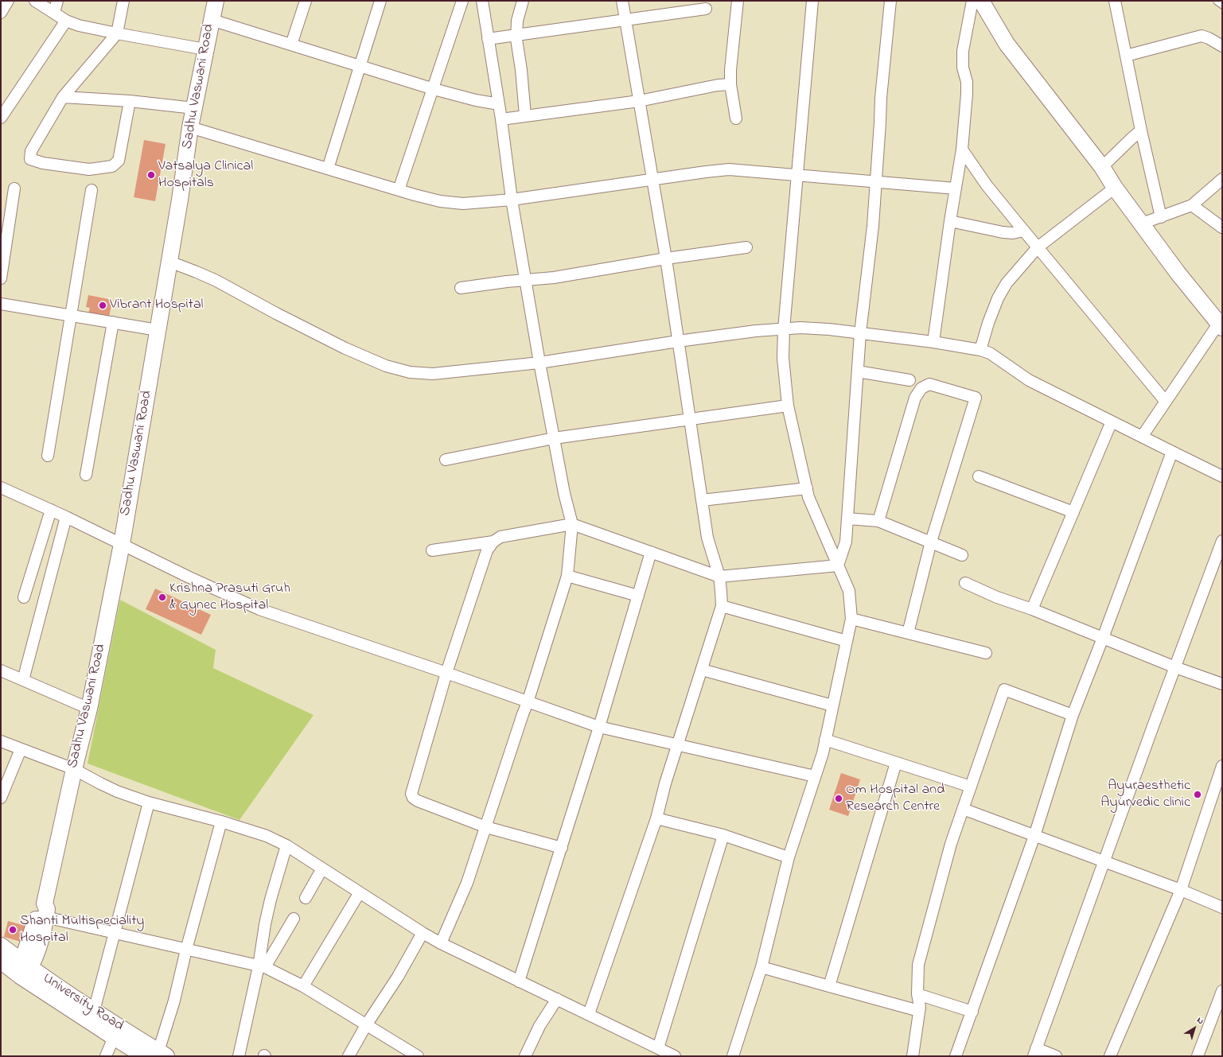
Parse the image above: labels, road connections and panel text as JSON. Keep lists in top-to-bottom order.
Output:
{
  "streets": {
    "street": ["Sadhu Vaswani Road", "University Road"]
  },
  "crossings": [
    ["Sadhu Vaswani Road", "University Road"]
  ],
  "places": [
    "Vatsalya Clinical Hospitals",
    "Vibrant Hospital",
    "Krishna Prasuti Gruh & Gynec Hospital",
    "Ayuraesthetic Ayurvedic clinic",
    "Om Hospital and Research Centre",
    "Shanti Multispeciality Hospital"
  ],
  "north": "top right"
}
